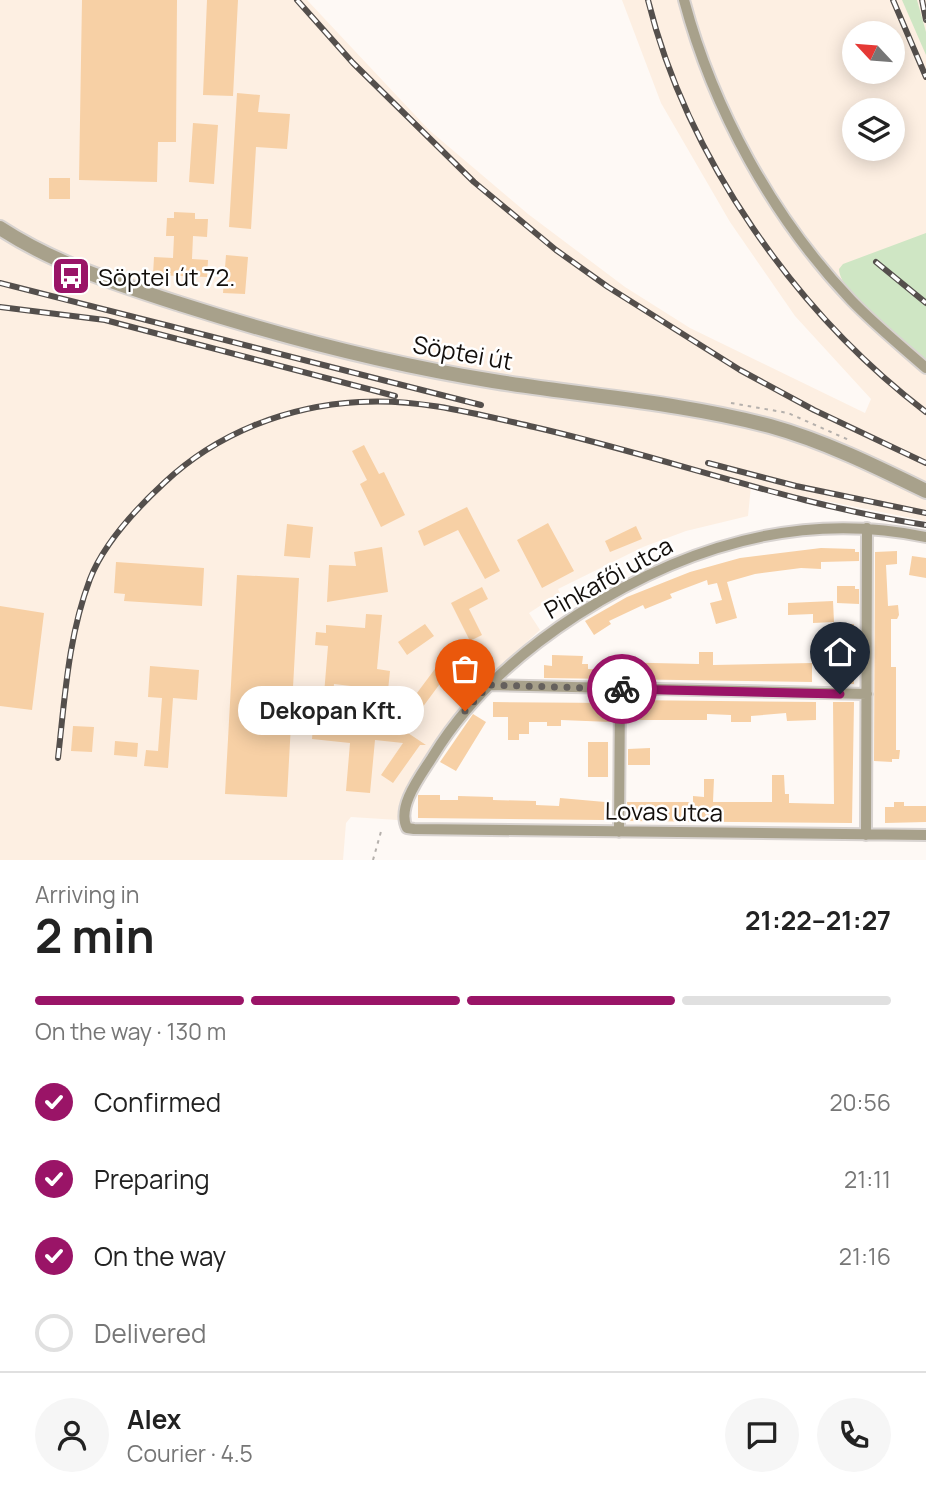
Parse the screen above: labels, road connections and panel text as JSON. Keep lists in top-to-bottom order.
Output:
{
  "streets": {
    "street": ["Söptei út", "Pinkafői utca", "Lovas utca"]
  },
  "crossings": [
    ["Pinkafői utca", "Lovas utca"]
  ],
  "places": {
    "bus stop": ["Söptei út 72."],
    "other": ["Dekopan Kft."]
  },
  "north": "top left",
  "page": {
    "bubble": "Dekopan Kft.",
    "heading": ["2 min", "Arriving in", "21:22–21:27"],
    "panel": ["Alex", "Courier · 4.5"],
    "bar": "On the way · 130 m",
    "list": [
      ["Confirmed", "20:56"],
      ["Preparing", "21:11"],
      ["On the way", "21:16"],
      "Delivered"
    ]
  }
}
